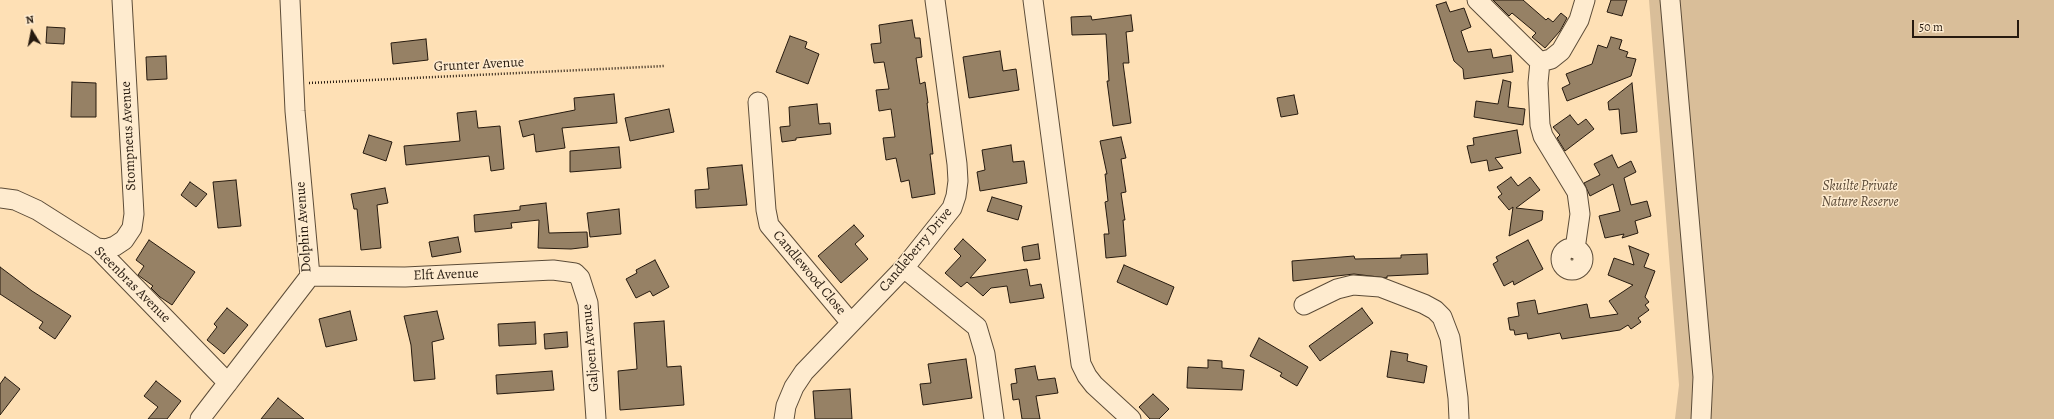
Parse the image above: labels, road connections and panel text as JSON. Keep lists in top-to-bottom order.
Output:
{
  "streets": {
    "street": [
      "Stompneus Avenue",
      "Dolphin Avenue",
      "Candleberry Drive",
      "Candlewood Close",
      "Elft Avenue",
      "Steenbras Avenue",
      "Galjoen Avenue"
    ],
    "path": ["Grunter Avenue"]
  },
  "crossings": [
    ["Grunter Avenue", "Dolphin Avenue"],
    ["Stompneus Avenue", "Steenbras Avenue"],
    ["Dolphin Avenue", "Elft Avenue"],
    ["Dolphin Avenue", "Steenbras Avenue"],
    ["Candleberry Drive", "Candlewood Close"],
    ["Elft Avenue", "Galjoen Avenue"]
  ],
  "parks": ["Skuilte Private Nature Reserve"],
  "scale_bar": "50 m",
  "north": "top"
}
